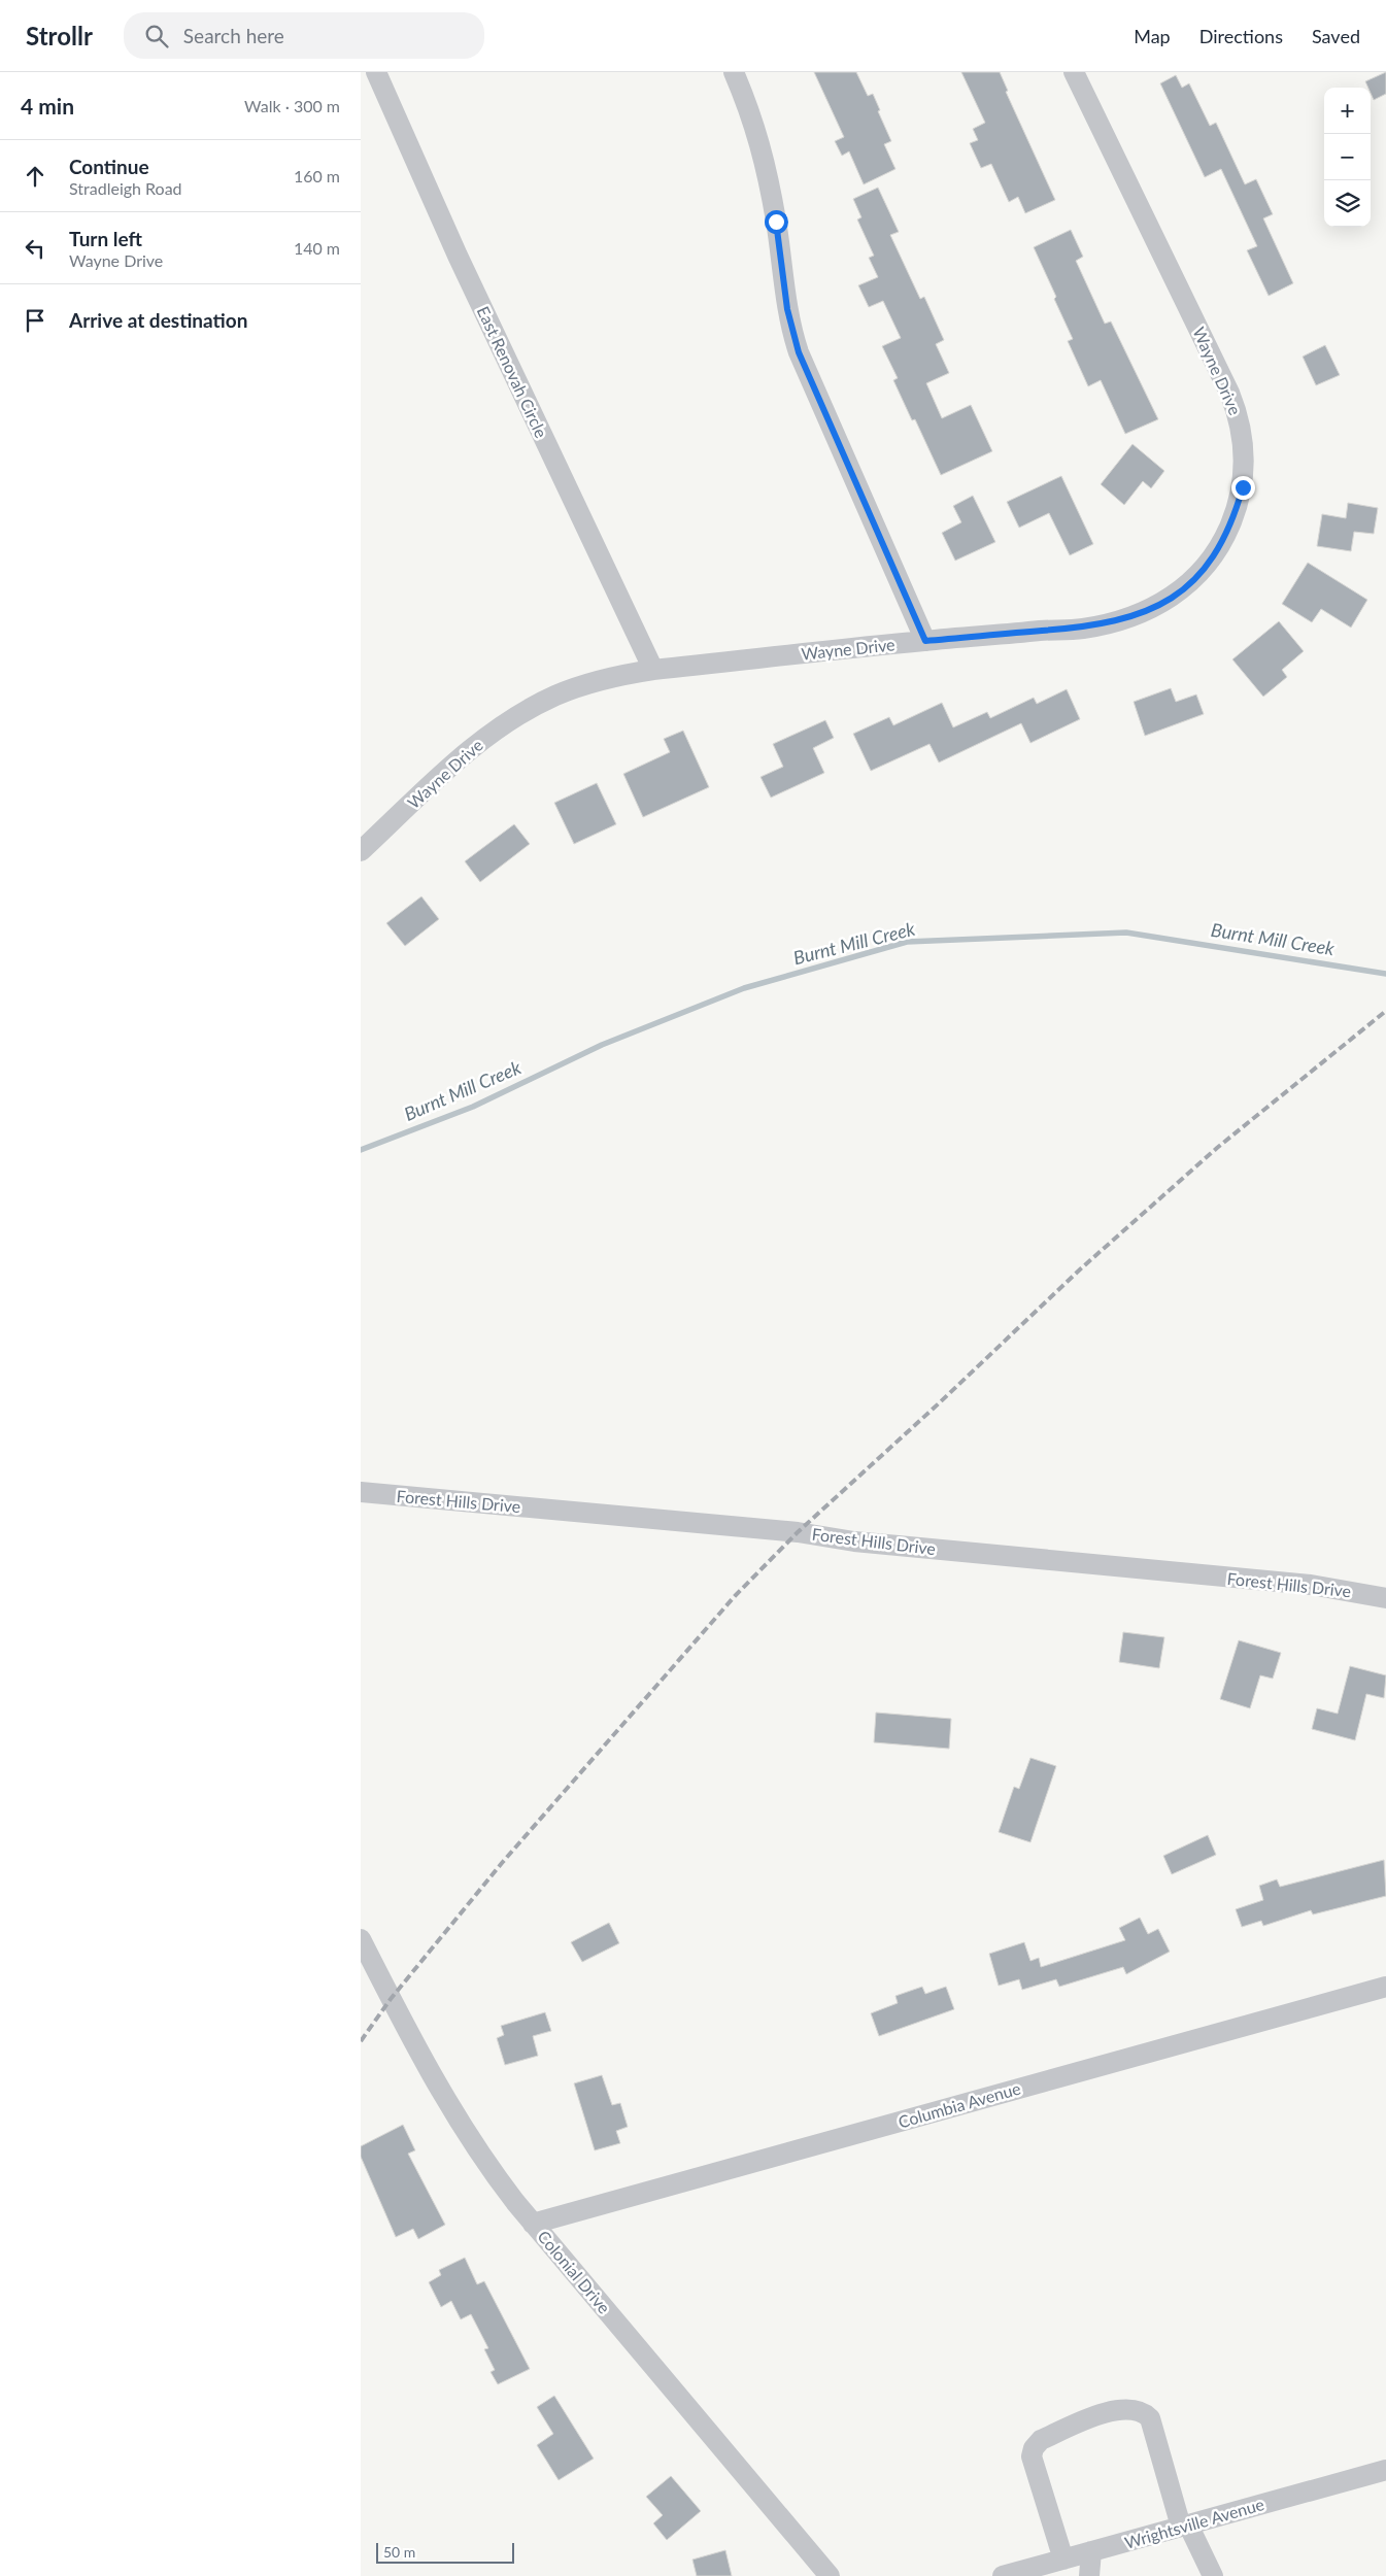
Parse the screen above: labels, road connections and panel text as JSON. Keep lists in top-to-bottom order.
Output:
{
  "streets": {
    "street": [
      "Wayne Drive",
      "East Renovah Circle",
      "Forest Hills Drive",
      "Columbia Avenue",
      "Colonial Drive",
      "Wrightsville Avenue"
    ]
  },
  "crossings": [
    ["Wayne Drive", "East Renovah Circle"],
    ["Columbia Avenue", "Colonial Drive"]
  ],
  "water": ["Burnt Mill Creek"],
  "scale_bar": "50 m",
  "page": {
    "header": "Strollr",
    "search": "Search here",
    "nav": ["Map", "Directions", "Saved"],
    "heading": ["4 min", "Walk · 300 m"],
    "map_buttons": ["+", "−"],
    "list": [
      ["Continue", "Stradleigh Road", "160 m"],
      ["Turn left", "Wayne Drive", "140 m"],
      "Arrive at destination"
    ],
    "scale": "50 m"
  }
}
